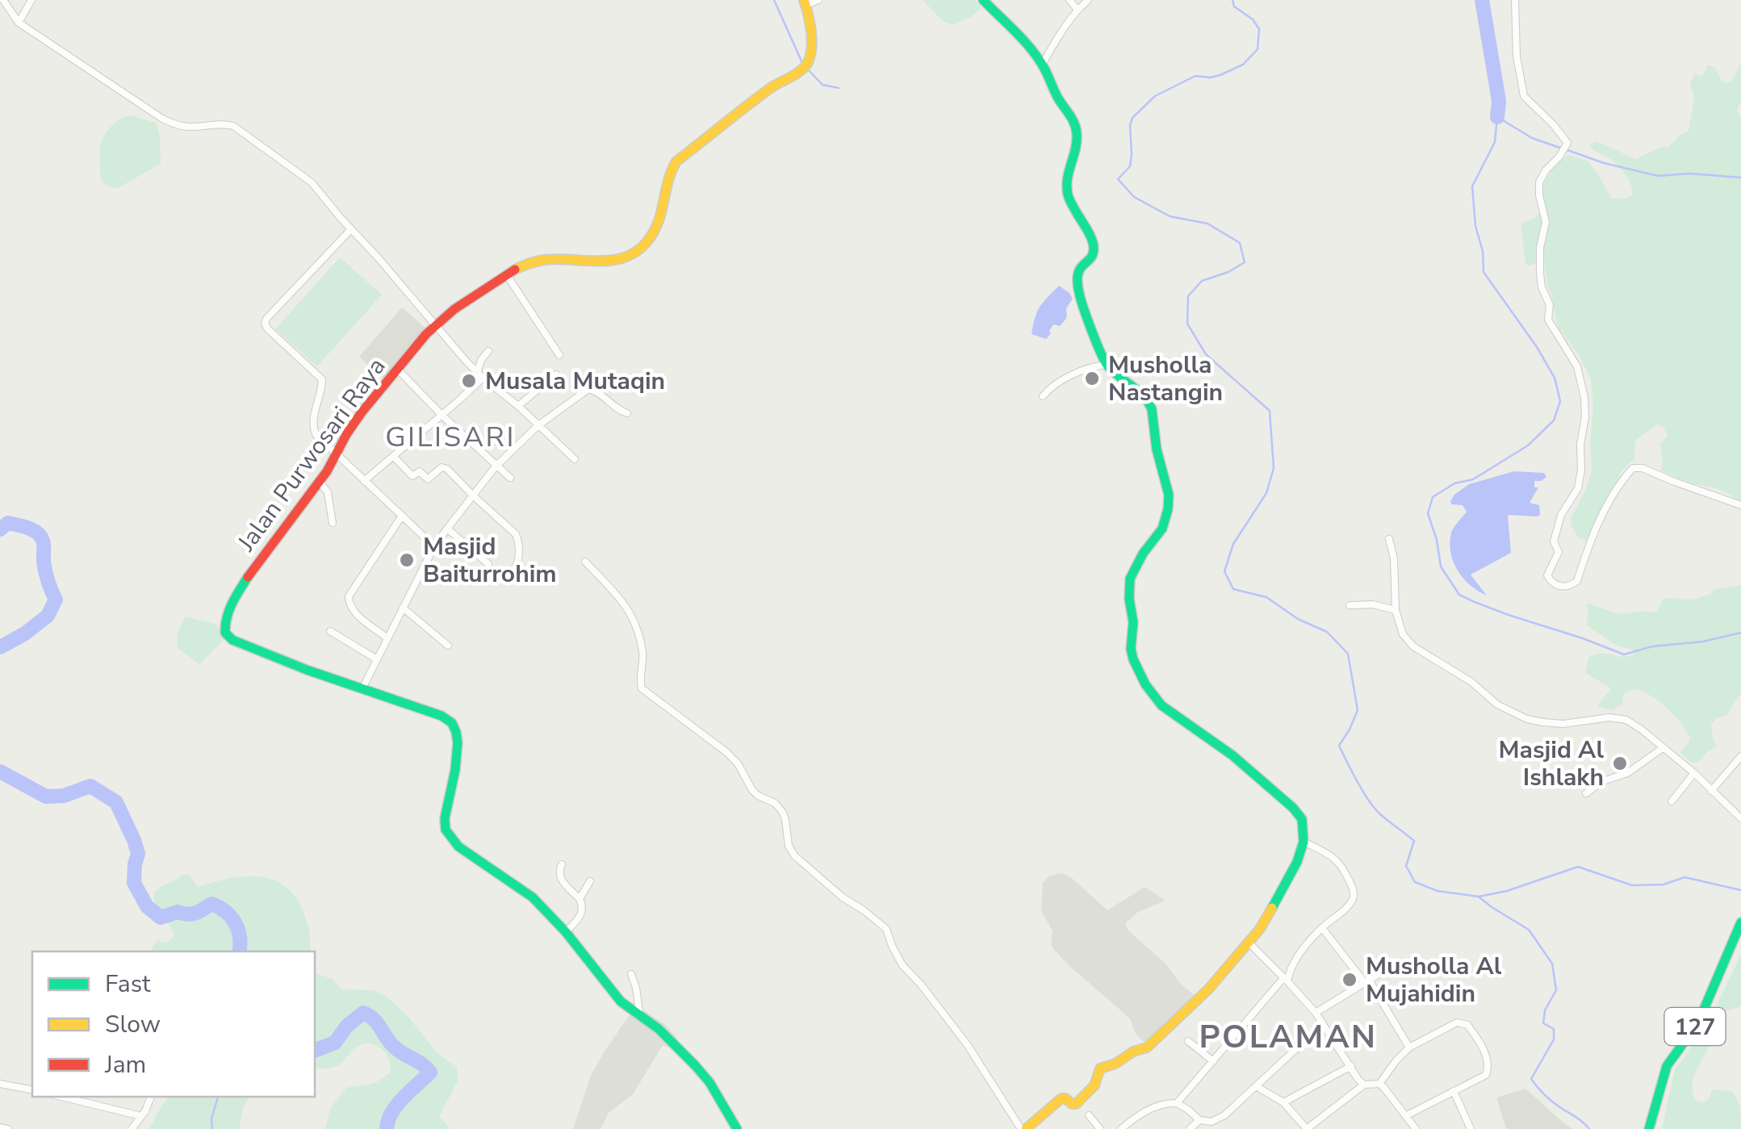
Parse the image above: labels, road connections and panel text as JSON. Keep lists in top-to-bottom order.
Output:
{
  "streets": {
    "street": ["Jalan Purwosari Raya", "127"]
  },
  "districts": ["GILISARI", "POLAMAN"],
  "places": [
    "Musholla Nastangin",
    "Musala Mutaqin",
    "Masjid Baiturrohim",
    "Masjid Al Ishlakh",
    "Musholla Al Mujahidin"
  ],
  "legend": ["Fast", "Slow", "Jam"]
}
